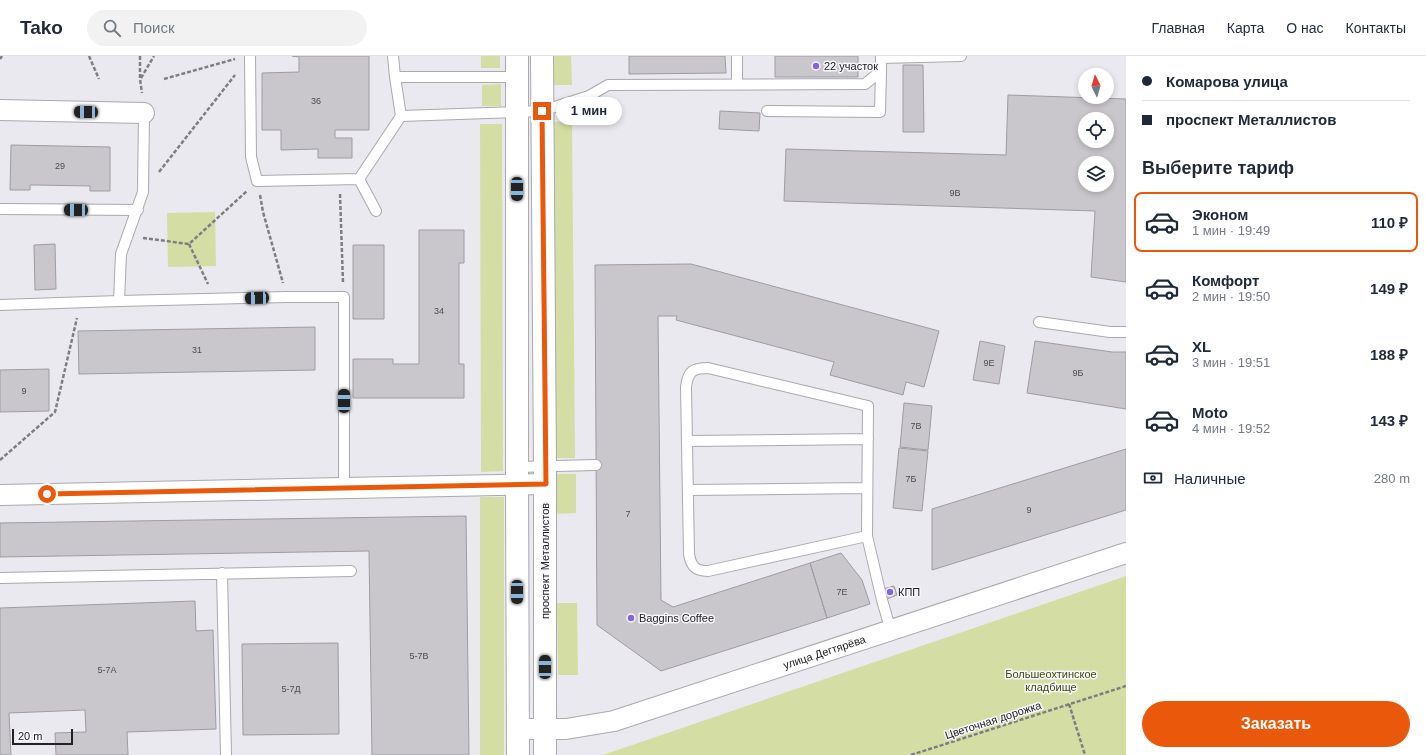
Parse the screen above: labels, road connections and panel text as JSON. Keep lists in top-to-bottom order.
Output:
{
  "streets": {
    "street": ["проспект Металлистов", "улица Дегтярёва"],
    "path": ["Цветочная дорожка"]
  },
  "crossings": [
    ["проспект Металлистов", "улица Дегтярёва"]
  ],
  "parks": ["Большеохтинское кладбище"],
  "places": ["22 участок", "КПП", "Baggins Coffee"],
  "house_numbers": [
    "36",
    "29",
    "9В",
    "34",
    "31",
    "9Е",
    "9Б",
    "9",
    "7В",
    "7Б",
    "9",
    "7",
    "7Е",
    "5-7В",
    "5-7А",
    "5-7Д"
  ],
  "scale_bar": "20 m",
  "north": "top",
  "page": {
    "header": "Tako",
    "search": "Поиск",
    "nav": [
      "Главная",
      "Карта",
      "О нас",
      "Контакты"
    ],
    "banner": ["Комарова улица", "проспект Металлистов"],
    "bubble": "1 мин",
    "heading": "Выберите тариф",
    "list": [
      {
        "name": "Эконом",
        "note": "1 мин · 19:49",
        "value": "110 ₽"
      },
      {
        "name": "Комфорт",
        "note": "2 мин · 19:50",
        "value": "149 ₽"
      },
      {
        "name": "XL",
        "note": "3 мин · 19:51",
        "value": "188 ₽"
      },
      {
        "name": "Moto",
        "note": "4 мин · 19:52",
        "value": "143 ₽"
      }
    ],
    "pay": ["Наличные", "280 m"],
    "buttons": "Заказать",
    "scale": "20 m"
  }
}
